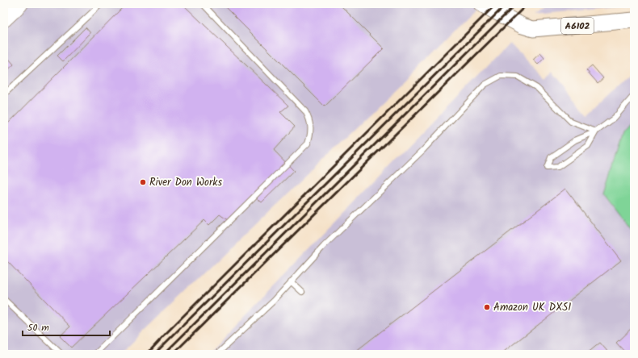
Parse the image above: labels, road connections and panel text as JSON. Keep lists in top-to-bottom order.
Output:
{
  "streets": {
    "main road": ["A6102"]
  },
  "places": ["River Don Works", "Amazon UK DXS1"],
  "scale_bar": "50 m"
}
